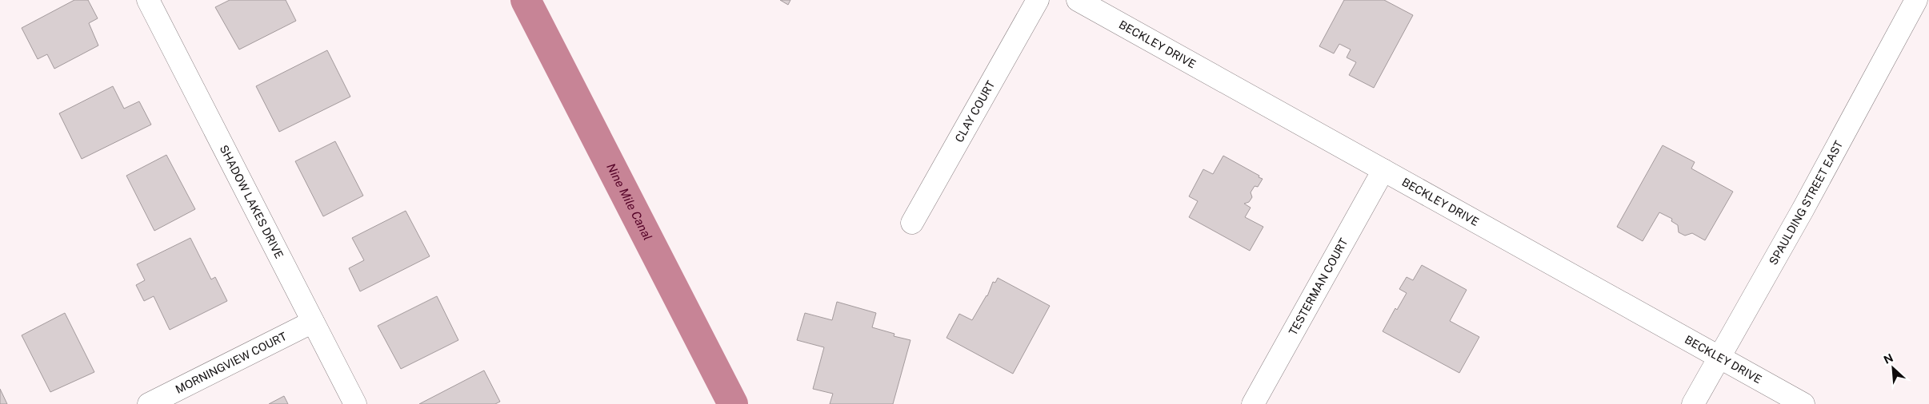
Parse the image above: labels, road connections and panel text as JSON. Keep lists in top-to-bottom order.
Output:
{
  "streets": {
    "street": [
      "BECKLEY DRIVE",
      "CLAY COURT",
      "SHADOW LAKES DRIVE",
      "SPAULDING STREET EAST",
      "TESTERMAN COURT",
      "MORNINGVIEW COURT"
    ]
  },
  "crossings": [
    ["BECKLEY DRIVE", "SPAULDING STREET EAST"],
    ["BECKLEY DRIVE", "TESTERMAN COURT"],
    ["SHADOW LAKES DRIVE", "MORNINGVIEW COURT"]
  ],
  "water": ["Nine Mile Canal"],
  "north": "top left"
}
